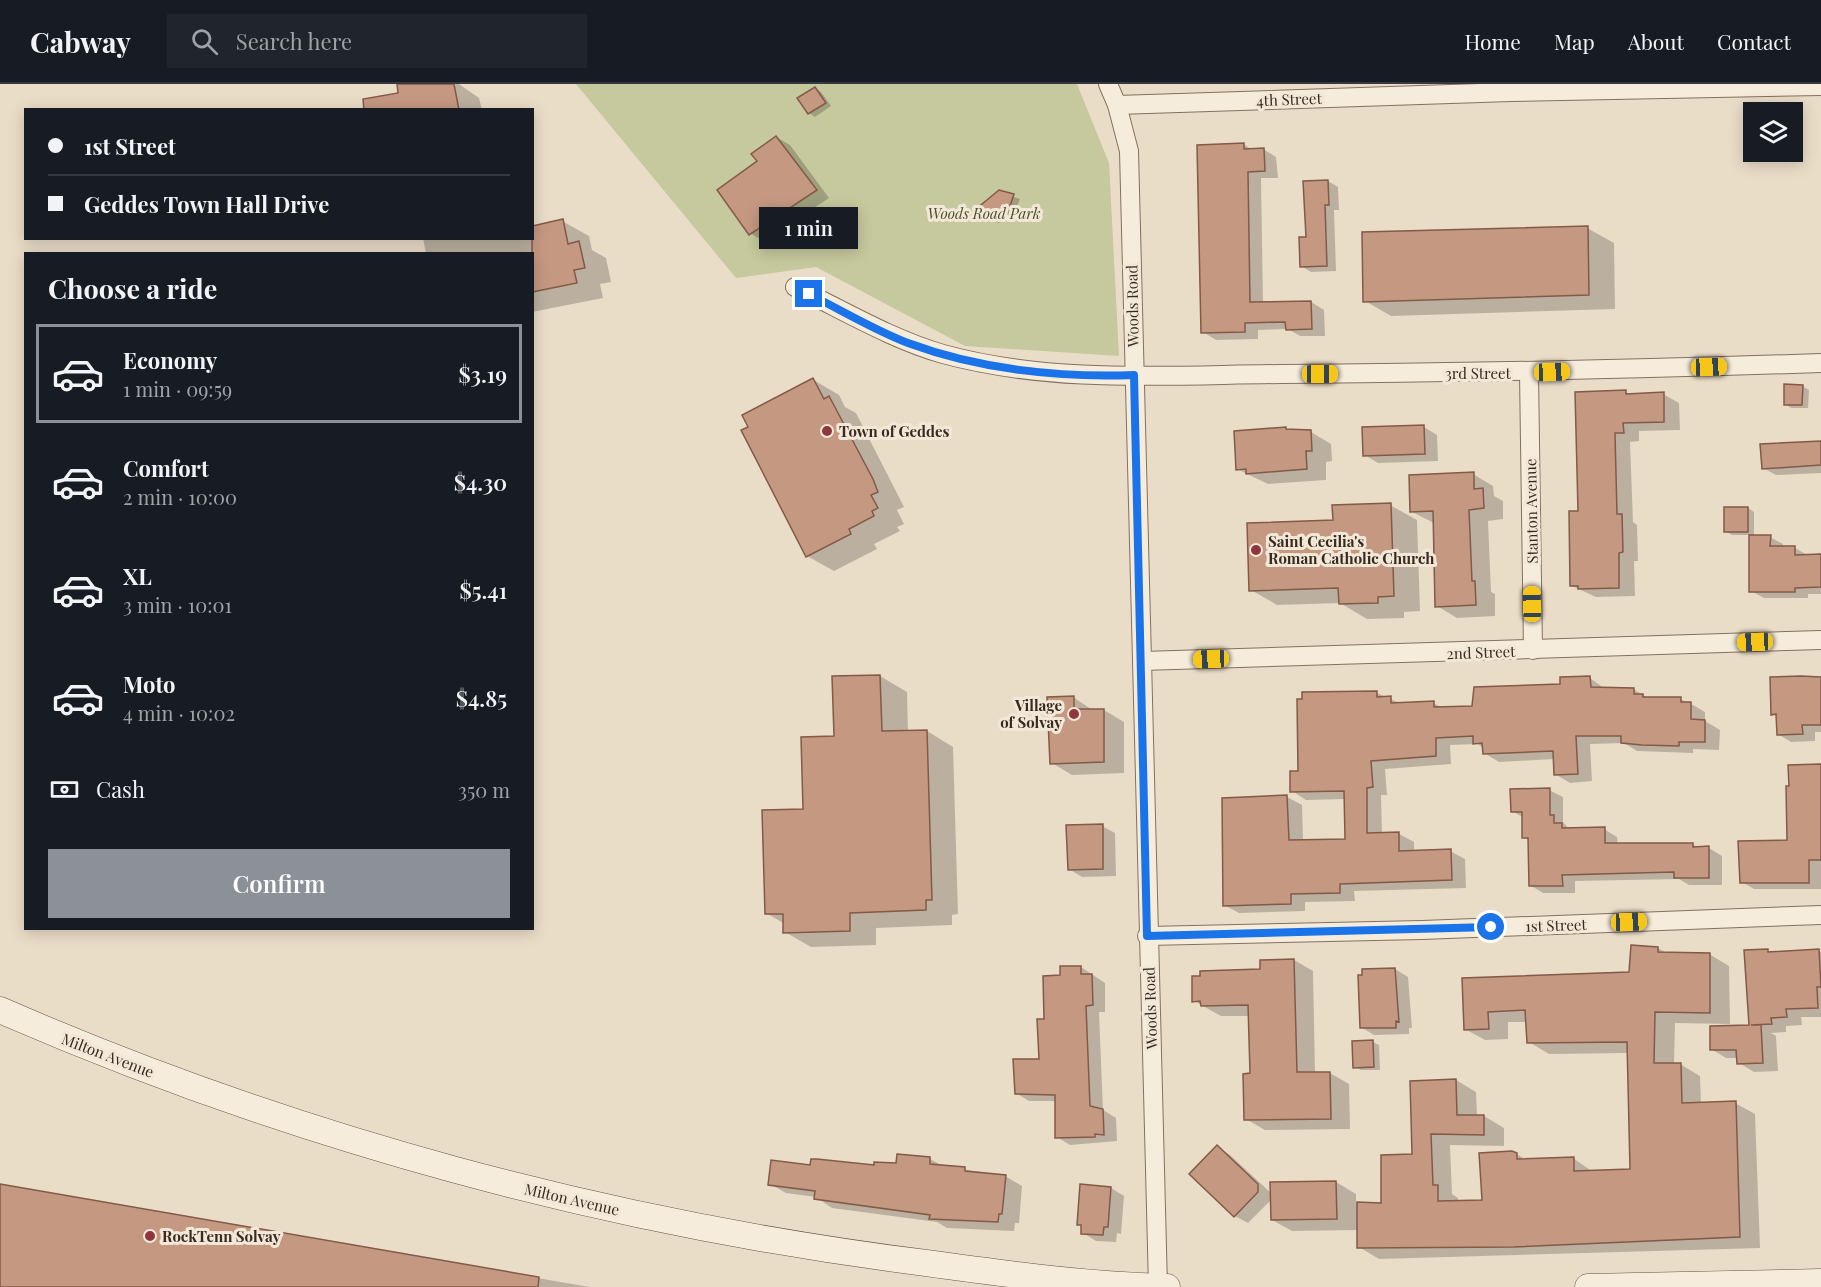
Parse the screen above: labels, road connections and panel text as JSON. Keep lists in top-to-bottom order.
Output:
{
  "streets": {
    "main road": ["Milton Avenue"],
    "street": [
      "4th Street",
      "Woods Road",
      "3rd Street",
      "Stanton Avenue",
      "2nd Street",
      "1st Street"
    ]
  },
  "crossings": [
    ["4th Street", "Woods Road"],
    ["Woods Road", "3rd Street"],
    ["Woods Road", "2nd Street"],
    ["Woods Road", "1st Street"],
    ["Woods Road", "Milton Avenue"],
    ["3rd Street", "Stanton Avenue"],
    ["Stanton Avenue", "2nd Street"]
  ],
  "parks": ["Woods Road Park"],
  "places": [
    "Town of Geddes",
    "Saint Cecilia's Roman Catholic Church",
    "Village of Solvay",
    "RockTenn Solvay"
  ],
  "page": {
    "header": "Cabway",
    "search": "Search here",
    "nav": [
      "Home",
      "Map",
      "About",
      "Contact"
    ],
    "banner": ["1st Street", "Geddes Town Hall Drive"],
    "bubble": "1 min",
    "heading": "Choose a ride",
    "list": [
      {
        "name": "Economy",
        "note": "1 min · 09:59",
        "value": "$3.19"
      },
      {
        "name": "Comfort",
        "note": "2 min · 10:00",
        "value": "$4.30"
      },
      {
        "name": "XL",
        "note": "3 min · 10:01",
        "value": "$5.41"
      },
      {
        "name": "Moto",
        "note": "4 min · 10:02",
        "value": "$4.85"
      }
    ],
    "pay": ["Cash", "350 m"],
    "buttons": "Confirm"
  }
}
